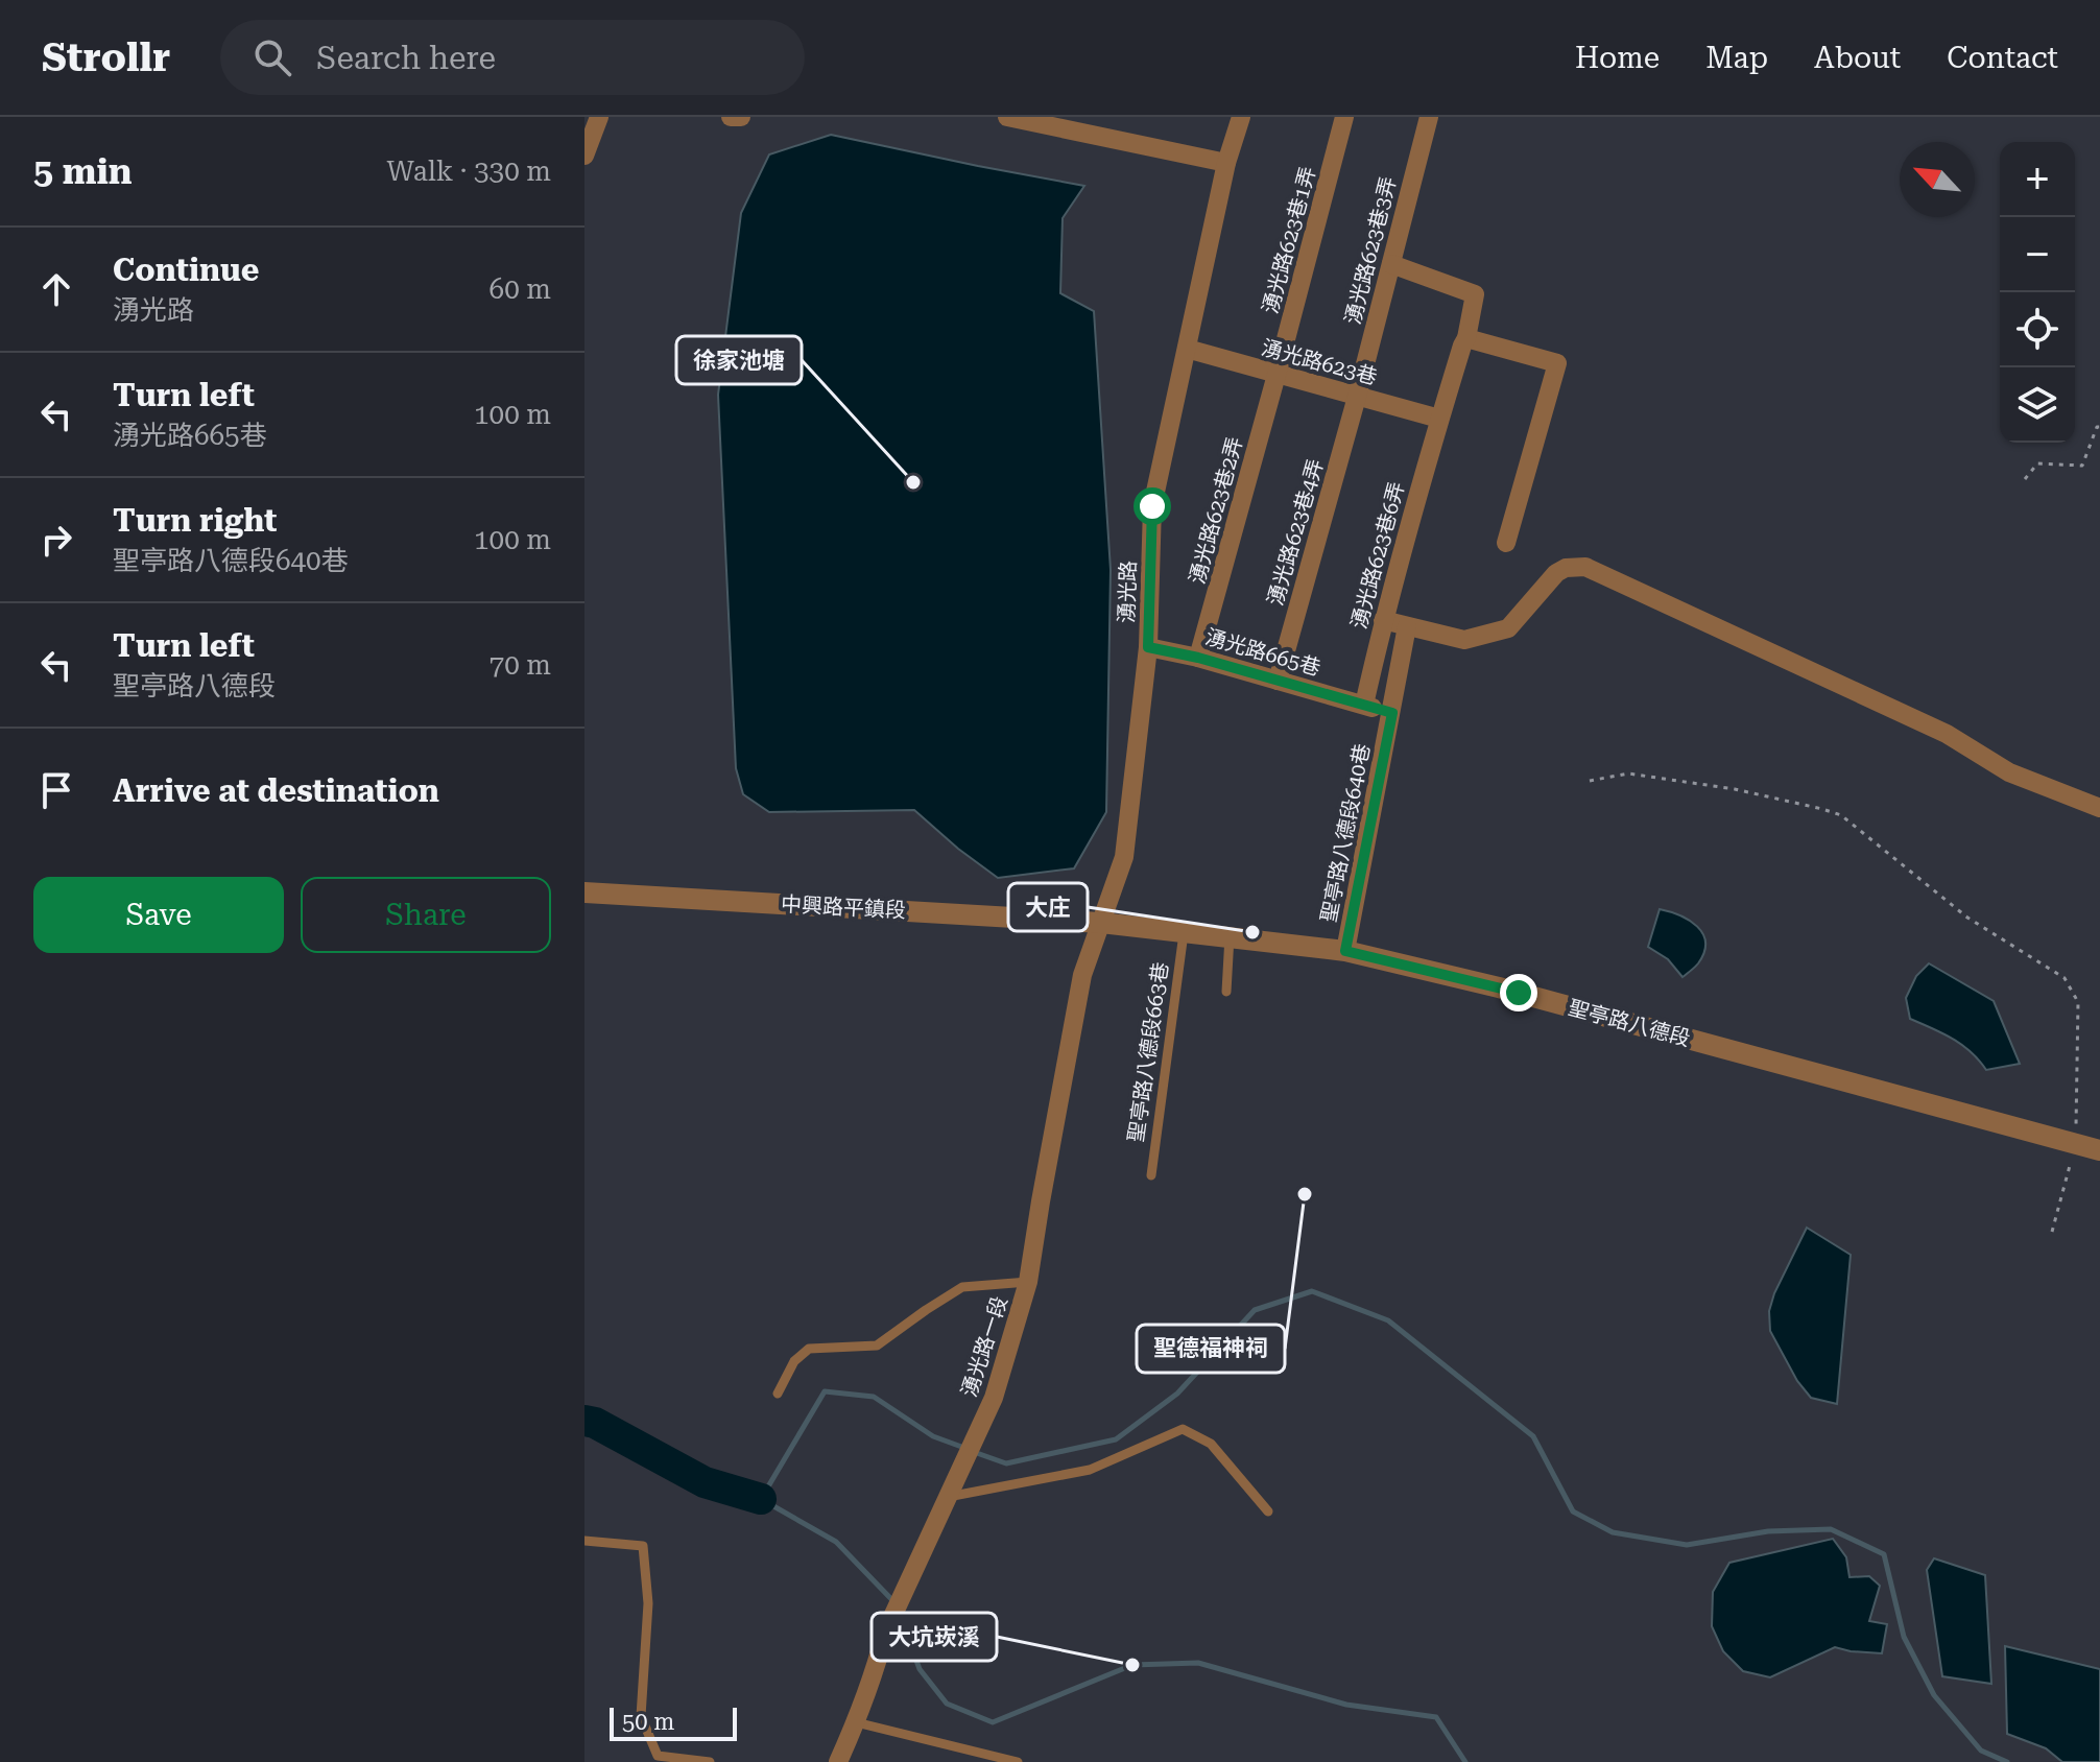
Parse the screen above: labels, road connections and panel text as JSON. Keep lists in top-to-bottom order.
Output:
{
  "streets": {
    "street": [
      "湧光路623巷1弄",
      "湧光路623巷3弄",
      "湧光路623巷",
      "湧光路623巷2弄",
      "湧光路623巷4弄",
      "湧光路623巷6弄",
      "湧光路",
      "湧光路665巷",
      "聖亭路八德段640巷",
      "中興路平鎮段",
      "聖亭路八德段",
      "湧光路一段"
    ],
    "lane": ["聖亭路八德段663巷"]
  },
  "crossings": [
    ["湧光路623巷1弄", "湧光路623巷"],
    ["湧光路623巷1弄", "湧光路623巷2弄"],
    ["湧光路623巷3弄", "湧光路623巷"],
    ["湧光路623巷3弄", "湧光路623巷4弄"],
    ["湧光路623巷3弄", "湧光路623巷6弄"],
    ["湧光路623巷", "湧光路623巷2弄"],
    ["湧光路623巷", "湧光路623巷4弄"],
    ["湧光路623巷", "湧光路623巷6弄"],
    ["湧光路623巷", "湧光路"],
    ["湧光路623巷2弄", "湧光路665巷"],
    ["湧光路623巷4弄", "湧光路665巷"],
    ["湧光路623巷6弄", "湧光路665巷"],
    ["湧光路", "湧光路665巷"],
    ["湧光路", "中興路平鎮段"],
    ["湧光路", "聖亭路八德段"],
    ["湧光路", "湧光路一段"],
    ["湧光路665巷", "聖亭路八德段640巷"],
    ["聖亭路八德段640巷", "聖亭路八德段"],
    ["中興路平鎮段", "聖亭路八德段"],
    ["中興路平鎮段", "湧光路一段"],
    ["聖亭路八德段", "聖亭路八德段663巷"],
    ["聖亭路八德段", "湧光路一段"]
  ],
  "places": [
    "徐家池塘",
    "大庄",
    "聖德福神祠",
    "大坑崁溪"
  ],
  "scale_bar": "50 m",
  "north": "top left",
  "page": {
    "header": "Strollr",
    "search": "Search here",
    "nav": [
      "Home",
      "Map",
      "About",
      "Contact"
    ],
    "heading": ["5 min", "Walk · 330 m"],
    "map_buttons": ["+", "−"],
    "list": [
      ["Continue", "湧光路", "60 m"],
      ["Turn left", "湧光路665巷", "100 m"],
      ["Turn right", "聖亭路八德段640巷", "100 m"],
      ["Turn left", "聖亭路八德段", "70 m"],
      "Arrive at destination"
    ],
    "buttons": ["Save", "Share"],
    "scale": "50 m"
  }
}
